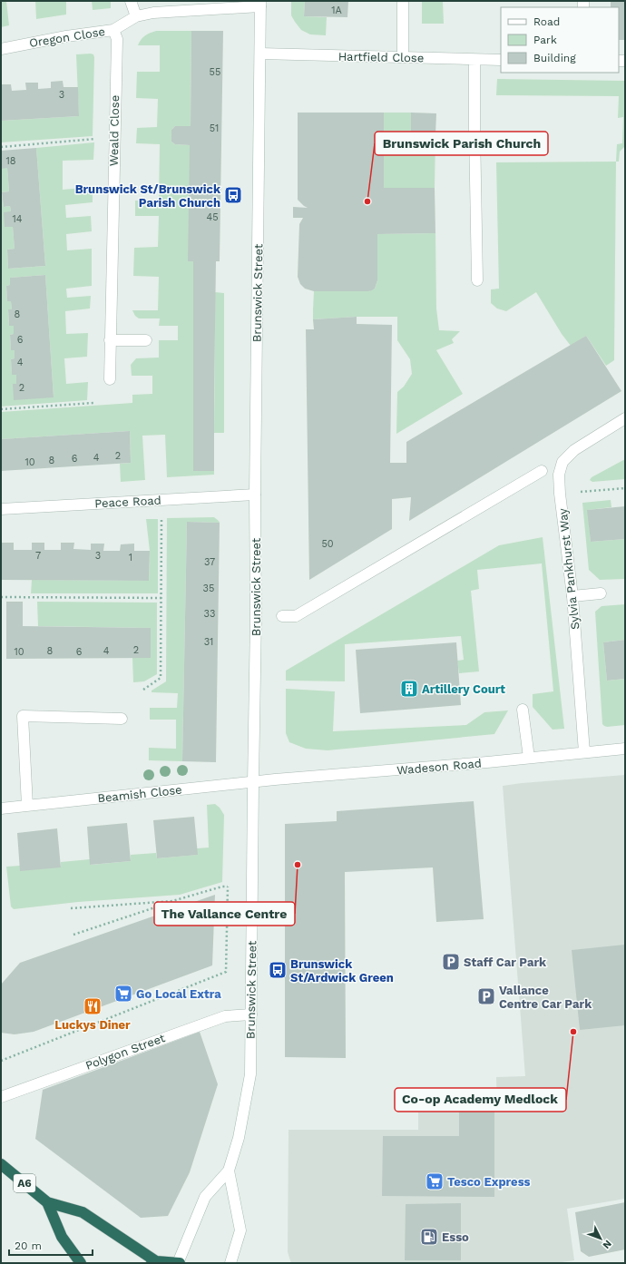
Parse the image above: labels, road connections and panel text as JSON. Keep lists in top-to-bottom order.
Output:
{
  "streets": {
    "highway": ["A6"],
    "street": [
      "Oregon Close",
      "Hartfield Close",
      "Weald Close",
      "Brunswick Street",
      "Peace Road",
      "Sylvia Pankhurst Way",
      "Wadeson Road",
      "Beamish Close",
      "Polygon Street"
    ]
  },
  "crossings": [
    ["Oregon Close", "Weald Close"],
    ["Oregon Close", "Brunswick Street"],
    ["Hartfield Close", "Brunswick Street"],
    ["Brunswick Street", "Peace Road"],
    ["Brunswick Street", "Wadeson Road"],
    ["Brunswick Street", "Beamish Close"],
    ["Brunswick Street", "Polygon Street"],
    ["Brunswick Street", "A6"],
    ["Sylvia Pankhurst Way", "Wadeson Road"],
    ["Wadeson Road", "Beamish Close"]
  ],
  "places": {
    "bus stop": ["Brunswick St/Brunswick Parish Church", "Brunswick St/Ardwick Green"],
    "other": ["Brunswick Parish Church", "The Vallance Centre", "Co-op Academy Medlock"],
    "building": ["Artillery Court"],
    "parking": ["Staff Car Park", "Vallance Centre Car Park"],
    "supermarket": ["Go Local Extra", "Tesco Express"],
    "restaurant": ["Luckys Diner"],
    "fuel station": ["Esso"]
  },
  "house_numbers": [
    "1A",
    "55",
    "3",
    "51",
    "18",
    "45",
    "14",
    "8",
    "6",
    "4",
    "2",
    "2",
    "4",
    "6",
    "8",
    "10",
    "50",
    "7",
    "3",
    "1",
    "37",
    "35",
    "33",
    "31",
    "2",
    "8",
    "4",
    "10",
    "6"
  ],
  "legend": ["Road", "Park", "Building"],
  "scale_bar": "20 m",
  "north": "bottom right"
}
